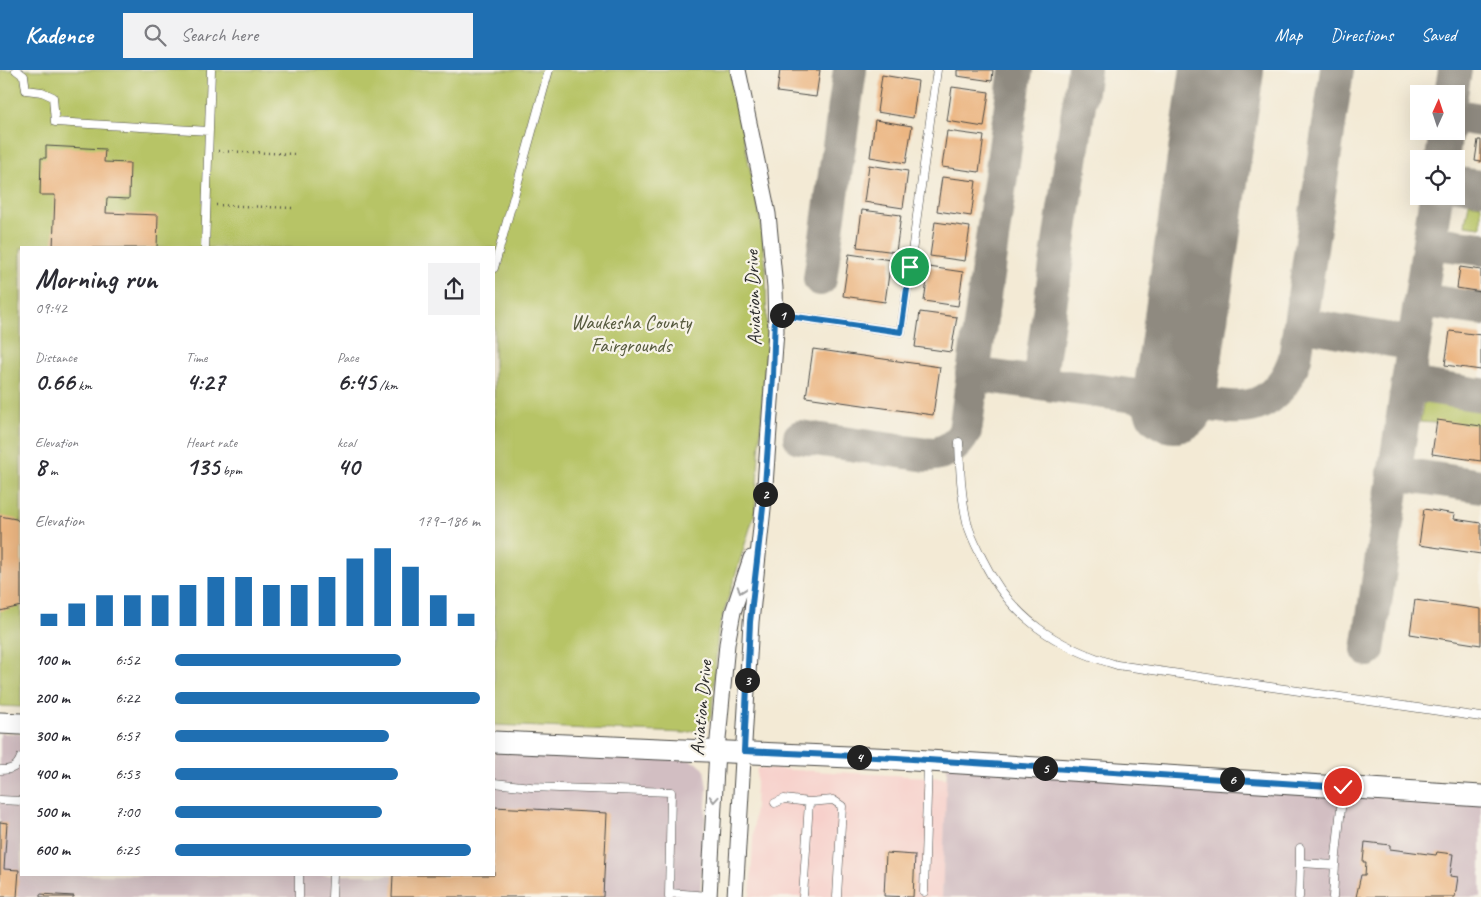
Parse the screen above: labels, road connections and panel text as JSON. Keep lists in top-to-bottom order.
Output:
{
  "streets": {
    "street": ["Aviation Drive"]
  },
  "parks": ["Waukesha County Fairgrounds"],
  "north": "top",
  "page": {
    "header": "Kadence",
    "search": "Search here",
    "nav": ["Map", "Directions", "Saved"],
    "heading": ["Morning run", "09:42"],
    "pins": [
      "1",
      "2",
      "3",
      "4",
      "5",
      "6"
    ],
    "stats": [
      ["Distance", "0.66 km"],
      ["Time", "4:27"],
      ["Pace", "6:45 /km"],
      ["Elevation", "8 m"],
      ["Heart rate", "135 bpm"],
      ["kcal", "40"]
    ],
    "chart": ["Elevation", "179–186 m"],
    "list": [
      {
        "name": "100 m",
        "note": "6:52"
      },
      {
        "name": "200 m",
        "note": "6:22"
      },
      {
        "name": "300 m",
        "note": "6:57"
      },
      {
        "name": "400 m",
        "note": "6:53"
      },
      {
        "name": "500 m",
        "note": "7:00"
      },
      {
        "name": "600 m",
        "note": "6:25"
      }
    ]
  }
}
